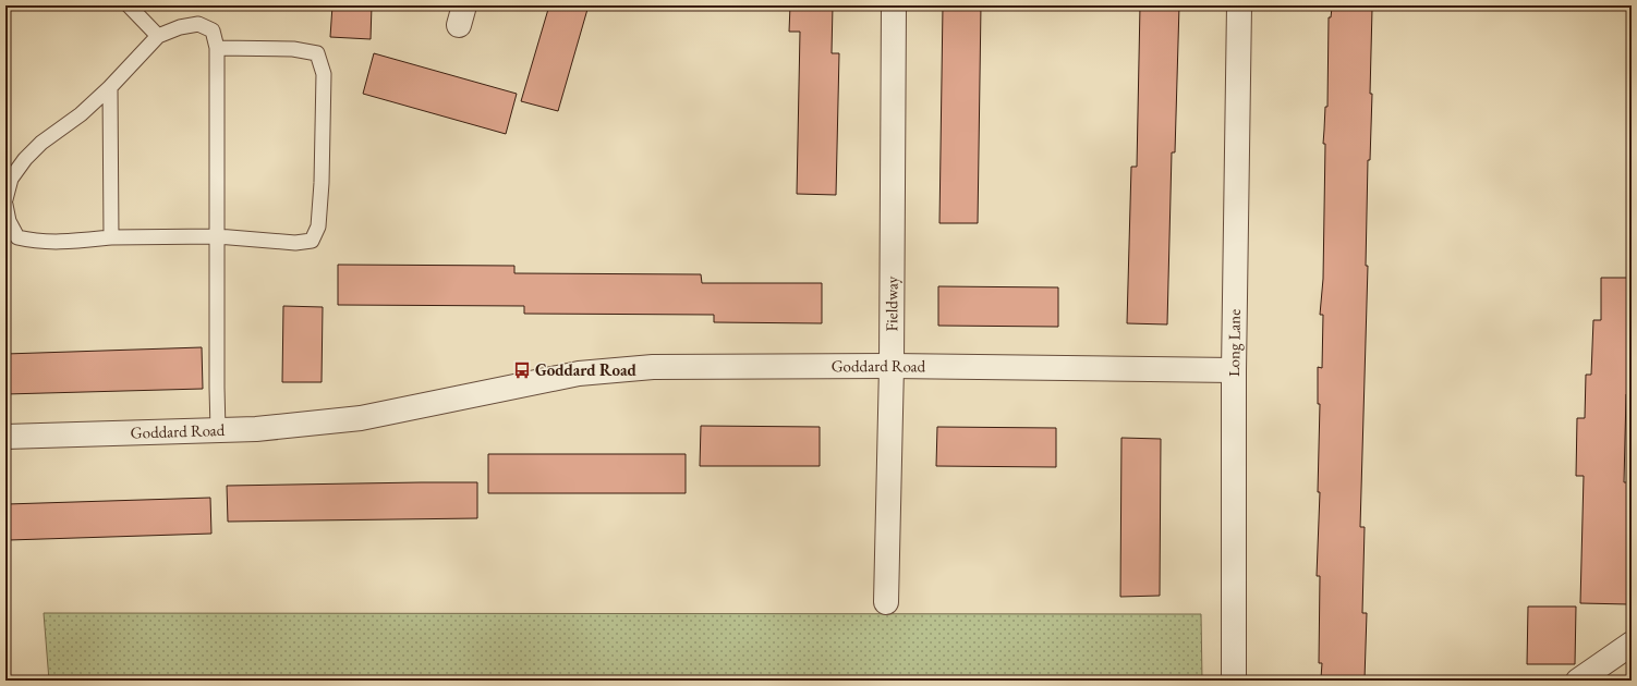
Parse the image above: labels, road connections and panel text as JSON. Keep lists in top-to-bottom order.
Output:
{
  "streets": {
    "street": ["Fieldway", "Long Lane", "Goddard Road"]
  },
  "crossings": [
    ["Fieldway", "Goddard Road"],
    ["Long Lane", "Goddard Road"]
  ],
  "places": {
    "bus stop": ["Goddard Road"]
  }
}
